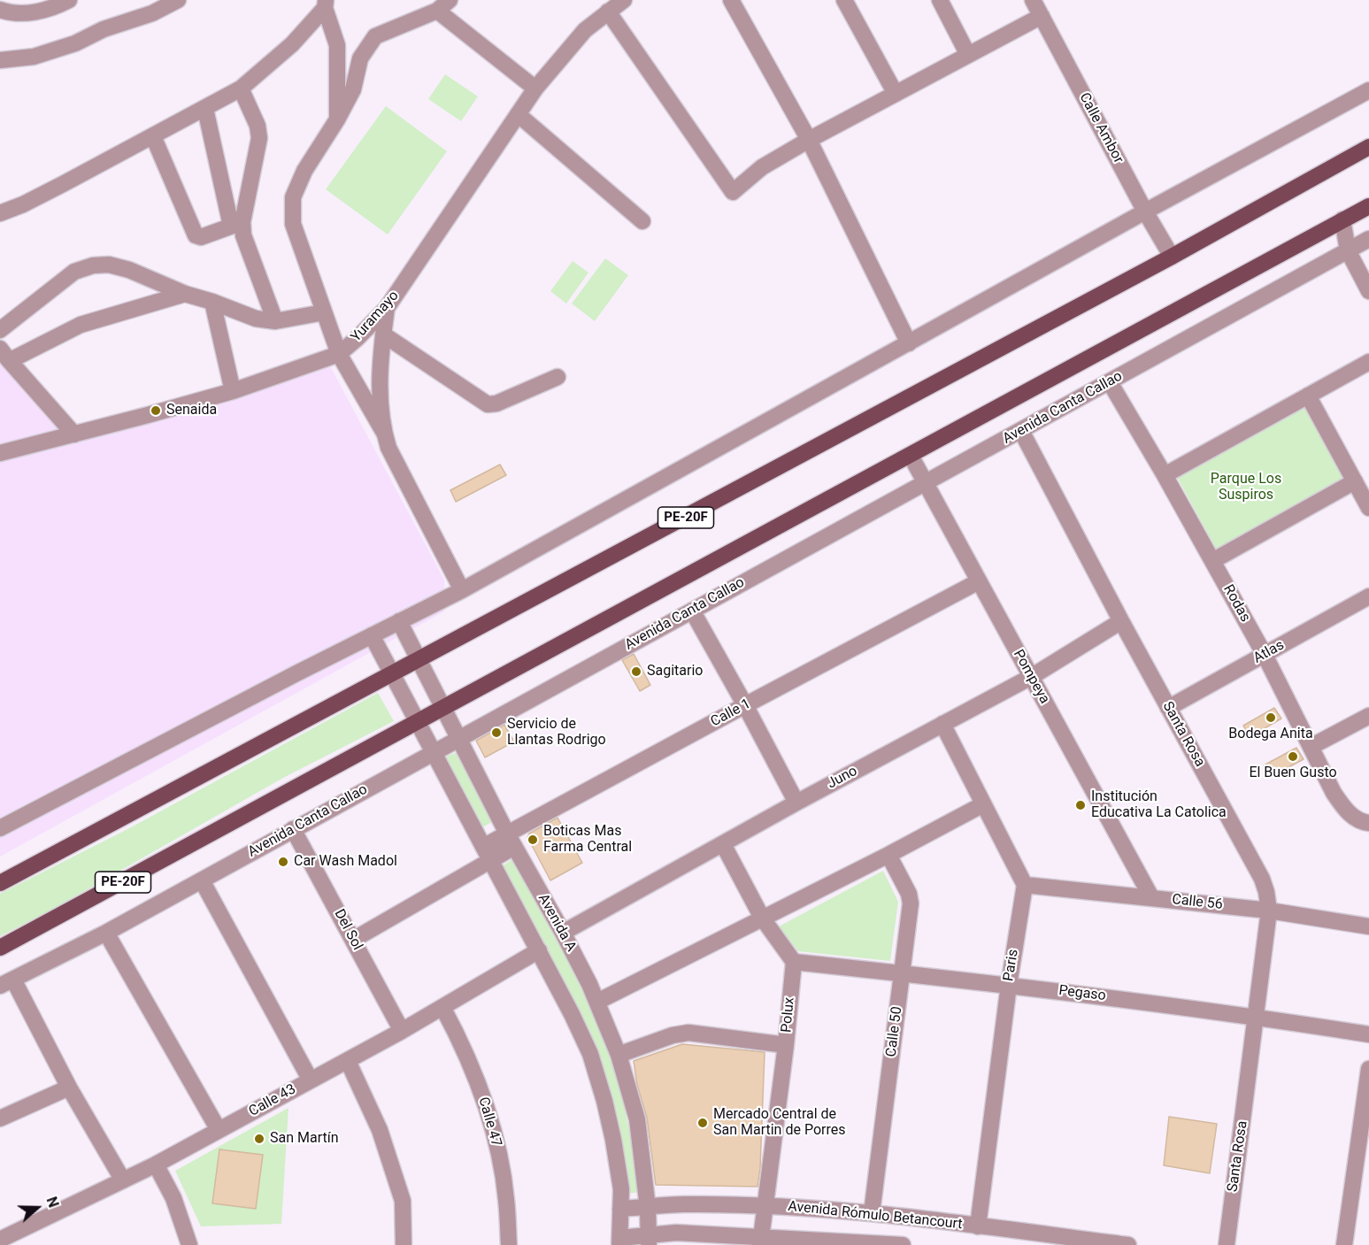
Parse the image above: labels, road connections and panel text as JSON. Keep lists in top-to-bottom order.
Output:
{
  "streets": {
    "main road": ["PE-20F"],
    "street": [
      "Calle Ambor",
      "Yuramayo",
      "Avenida Canta Callao",
      "Rodas",
      "Atlas",
      "Pompeya",
      "Calle 1",
      "Santa Rosa",
      "Juno",
      "Calle 56",
      "Avenida A",
      "Del Sol",
      "Paris",
      "Pegaso",
      "Polux",
      "Calle 50",
      "Calle 43",
      "Calle 47",
      "Avenida Rómulo Betancourt"
    ]
  },
  "crossings": [
    ["Calle Ambor", "PE-20F"],
    ["Avenida Canta Callao", "Rodas"],
    ["Avenida Canta Callao", "Pompeya"],
    ["Avenida Canta Callao", "Santa Rosa"],
    ["Avenida Canta Callao", "Avenida A"],
    ["Avenida Canta Callao", "Del Sol"],
    ["PE-20F", "Pompeya"],
    ["PE-20F", "Avenida A"],
    ["Rodas", "Atlas"],
    ["Atlas", "Santa Rosa"],
    ["Pompeya", "Calle 1"],
    ["Pompeya", "Juno"],
    ["Pompeya", "Calle 56"],
    ["Calle 1", "Avenida A"],
    ["Calle 1", "Del Sol"],
    ["Santa Rosa", "Juno"],
    ["Santa Rosa", "Calle 56"],
    ["Santa Rosa", "Pegaso"],
    ["Juno", "Avenida A"],
    ["Calle 56", "Paris"],
    ["Avenida A", "Calle 43"],
    ["Avenida A", "Avenida Rómulo Betancourt"],
    ["Del Sol", "Calle 43"],
    ["Paris", "Pegaso"],
    ["Paris", "Avenida Rómulo Betancourt"],
    ["Pegaso", "Polux"],
    ["Pegaso", "Calle 50"],
    ["Polux", "Avenida Rómulo Betancourt"],
    ["Calle 50", "Avenida Rómulo Betancourt"],
    ["Calle 43", "Calle 47"]
  ],
  "parks": ["Parque Los Suspiros"],
  "places": [
    "Senaida",
    "Sagitario",
    "Bodega Anita",
    "Servicio de Llantas Rodrigo",
    "El Buen Gusto",
    "Institución Educativa La Catolica",
    "Boticas Mas Farma Central",
    "Car Wash Madol",
    "Mercado Central de San Martin de Porres",
    "San Martín"
  ],
  "north": "right"
}
